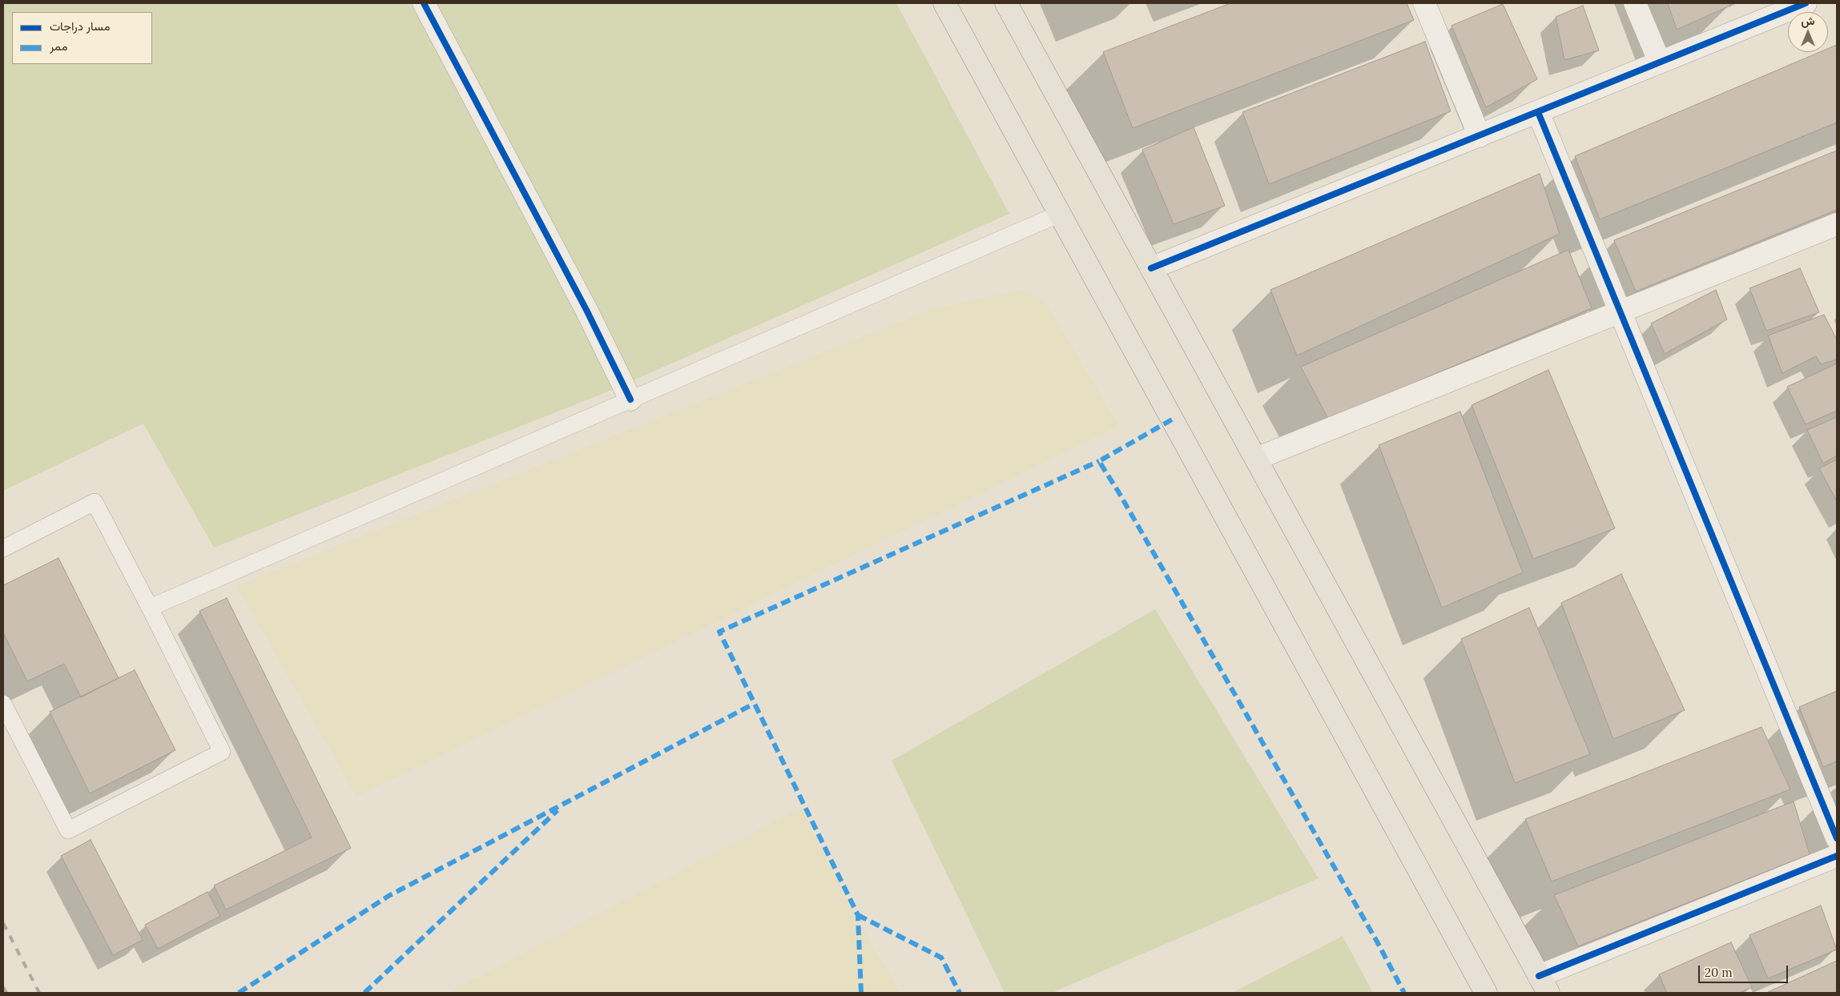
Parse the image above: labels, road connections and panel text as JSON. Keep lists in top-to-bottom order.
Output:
{
  "legend": ["مسار دراجات", "ممر"],
  "scale_bar": "20 m",
  "north": "top"
}
